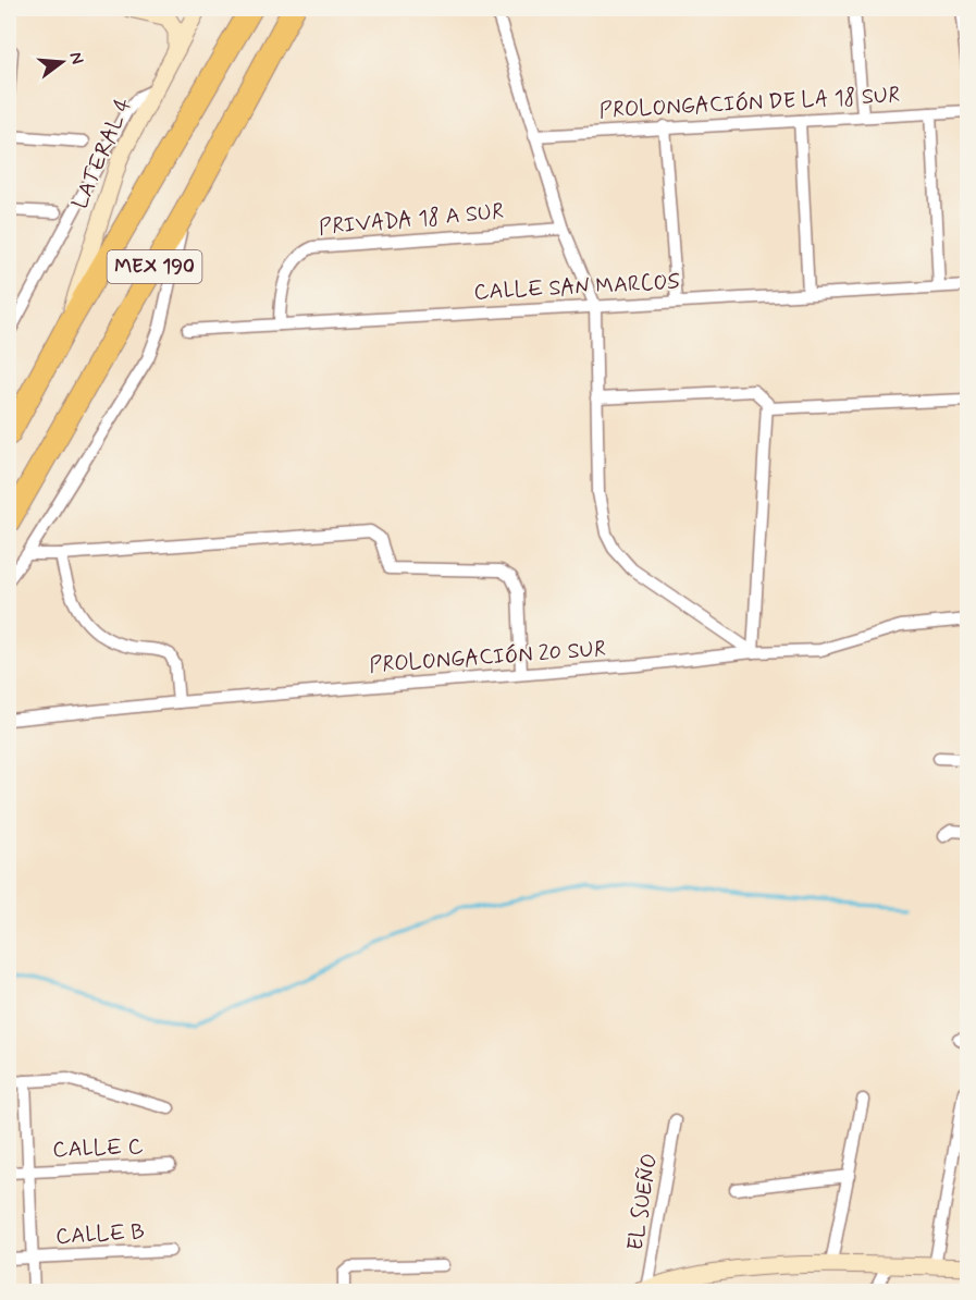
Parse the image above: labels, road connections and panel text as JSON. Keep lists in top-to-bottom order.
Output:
{
  "streets": {
    "highway": ["MEX 190"],
    "street": [
      "PROLONGACIÓN DE LA 18 SUR",
      "LATERAL 4",
      "PRIVADA 18 A SUR",
      "CALLE SAN MARCOS",
      "PROLONGACIÓN 20 SUR",
      "CALLE C",
      "EL SUEÑO",
      "CALLE B"
    ]
  },
  "crossings": [
    ["LATERAL 4", "MEX 190"],
    ["PRIVADA 18 A SUR", "CALLE SAN MARCOS"]
  ],
  "north": "right"
}
